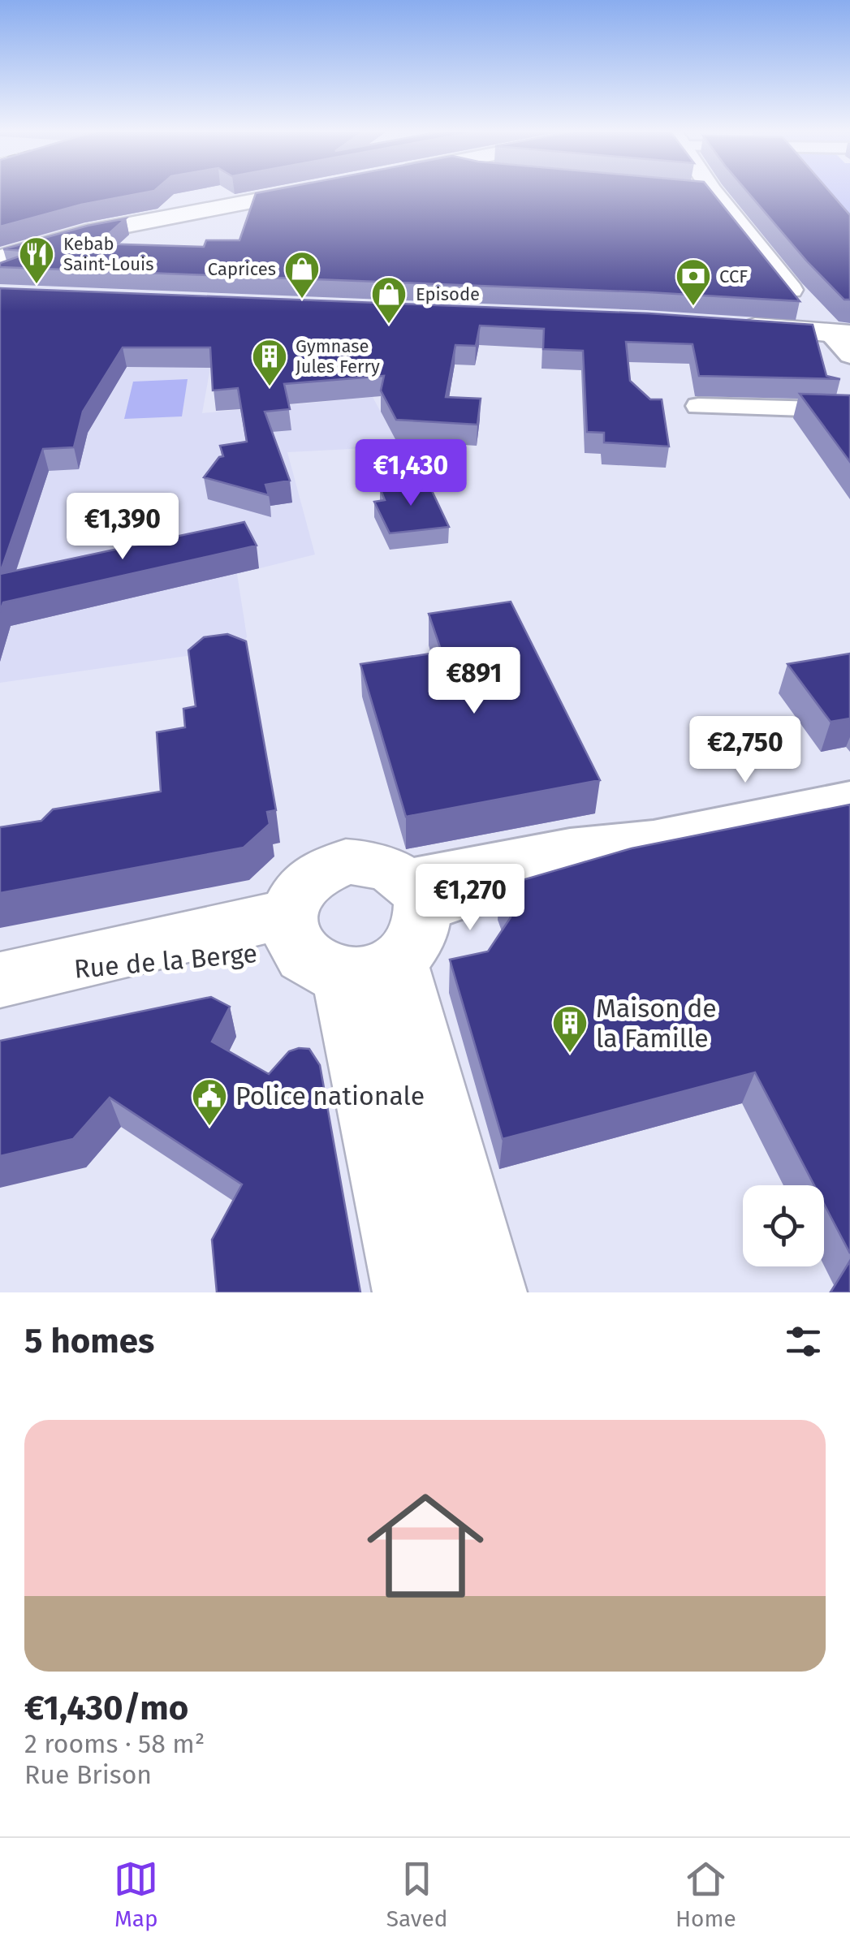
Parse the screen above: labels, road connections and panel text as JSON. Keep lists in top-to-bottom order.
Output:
{
  "streets": {
    "street": ["Rue de la Berge"]
  },
  "places": {
    "restaurant": ["Kebab Saint-Louis"],
    "shop": ["Caprices", "Episode"],
    "bank": ["CCF"],
    "building": ["Gymnase Jules Ferry", "Maison de la Famille"],
    "public building": ["Police nationale"]
  },
  "page": {
    "price": [
      "€1,430",
      "€1,390",
      "€891",
      "€2,750",
      "€1,270"
    ],
    "heading": "5 homes",
    "list": [
      {
        "name": "€1,430/mo",
        "note": "2 rooms · 58 m² · Rue Brison"
      }
    ],
    "tabs": ["Map", "Saved", "Home"]
  }
}
